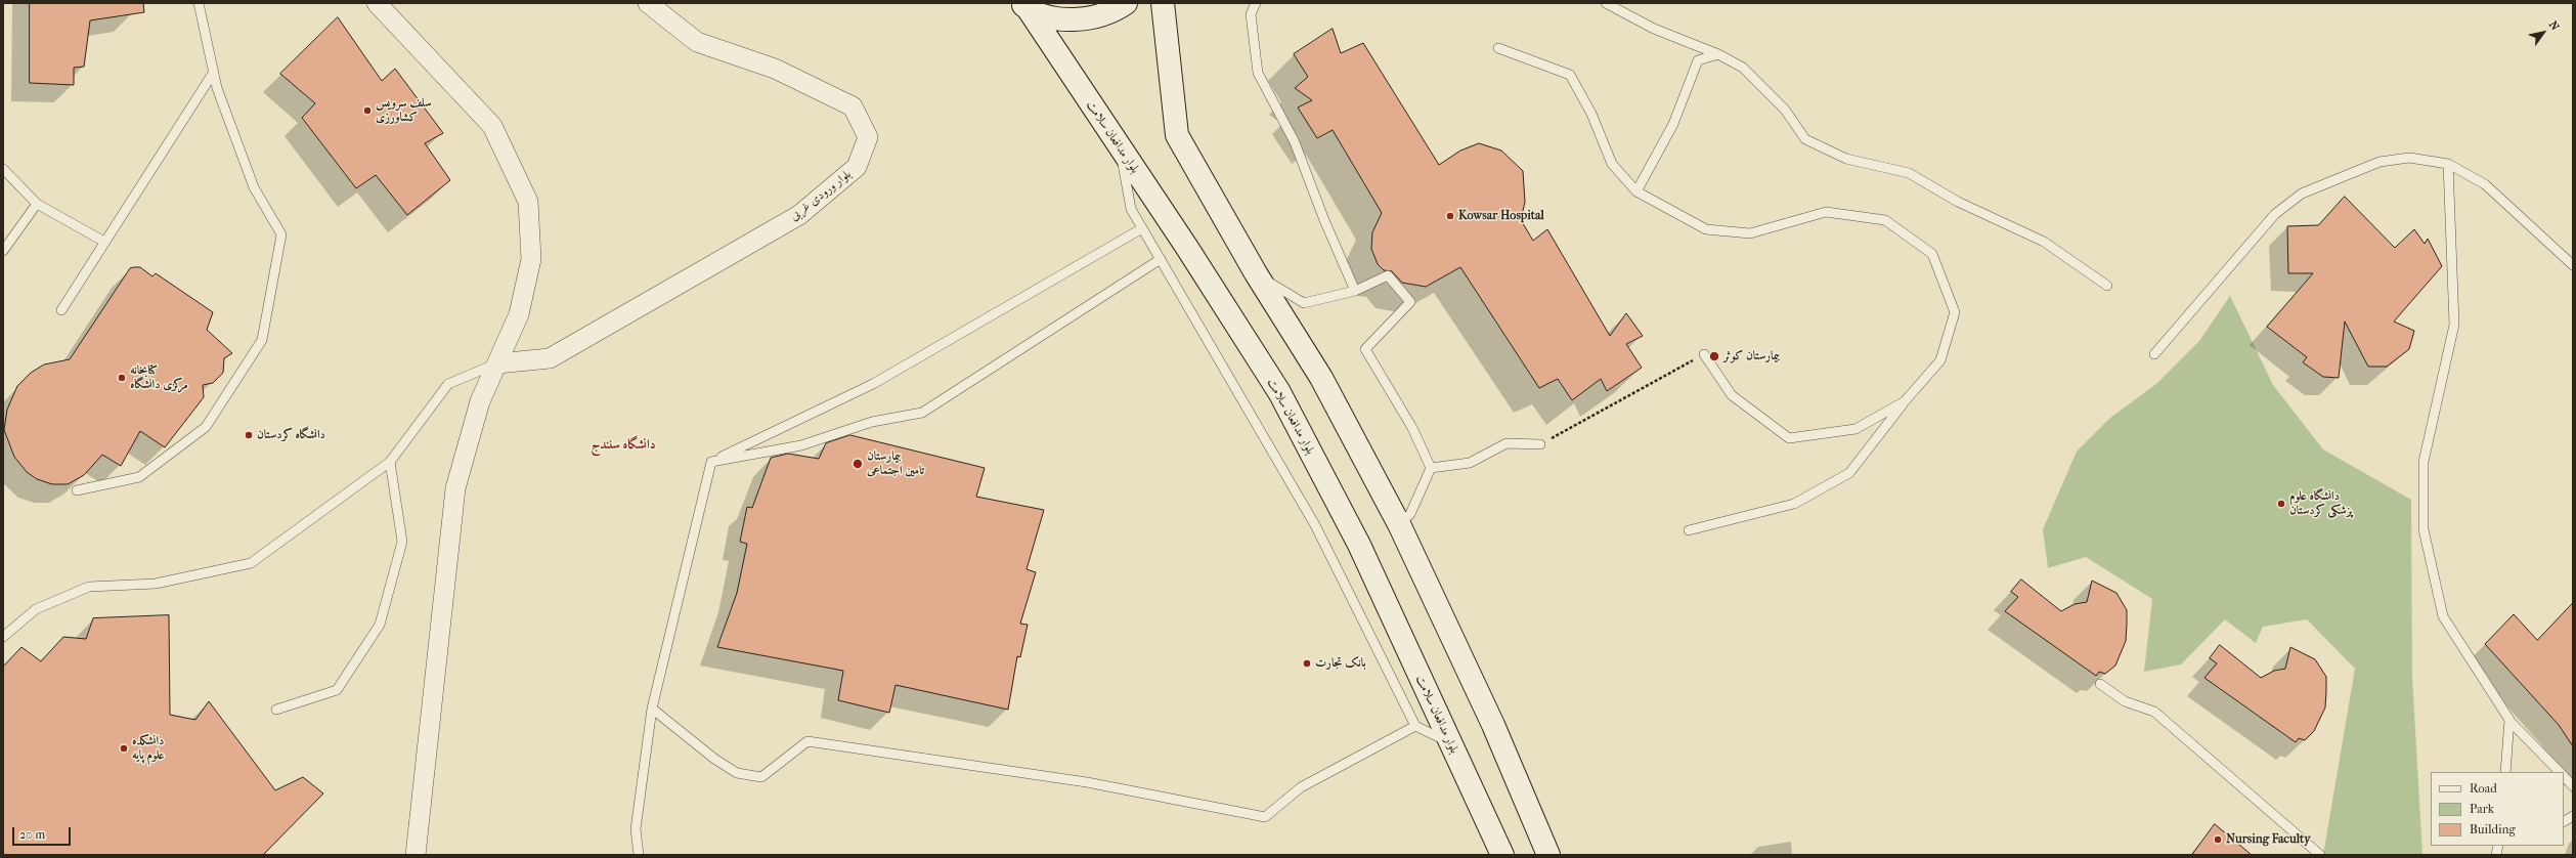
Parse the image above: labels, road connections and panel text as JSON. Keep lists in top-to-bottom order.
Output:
{
  "streets": {
    "main road": ["بلوار مدافعان سلامت"],
    "street": ["بلوار ورودی غربی"]
  },
  "districts": ["دانشگاه سنندج"],
  "places": [
    "سلف سرویس کشاورزی",
    "Kowsar Hospital",
    "بیمارستان کوثر",
    "کتابخانه مرکزی دانشگاه",
    "دانشگاه کردستان",
    "بیمارستان تامین اجتماعی",
    "دانشگاه علوم پزشکی کردستان",
    "بانک تجارت",
    "دانشکده علوم پایه",
    "Nursing Faculty"
  ],
  "legend": ["Road", "Park", "Building"],
  "scale_bar": "20 m",
  "north": "top right"
}
